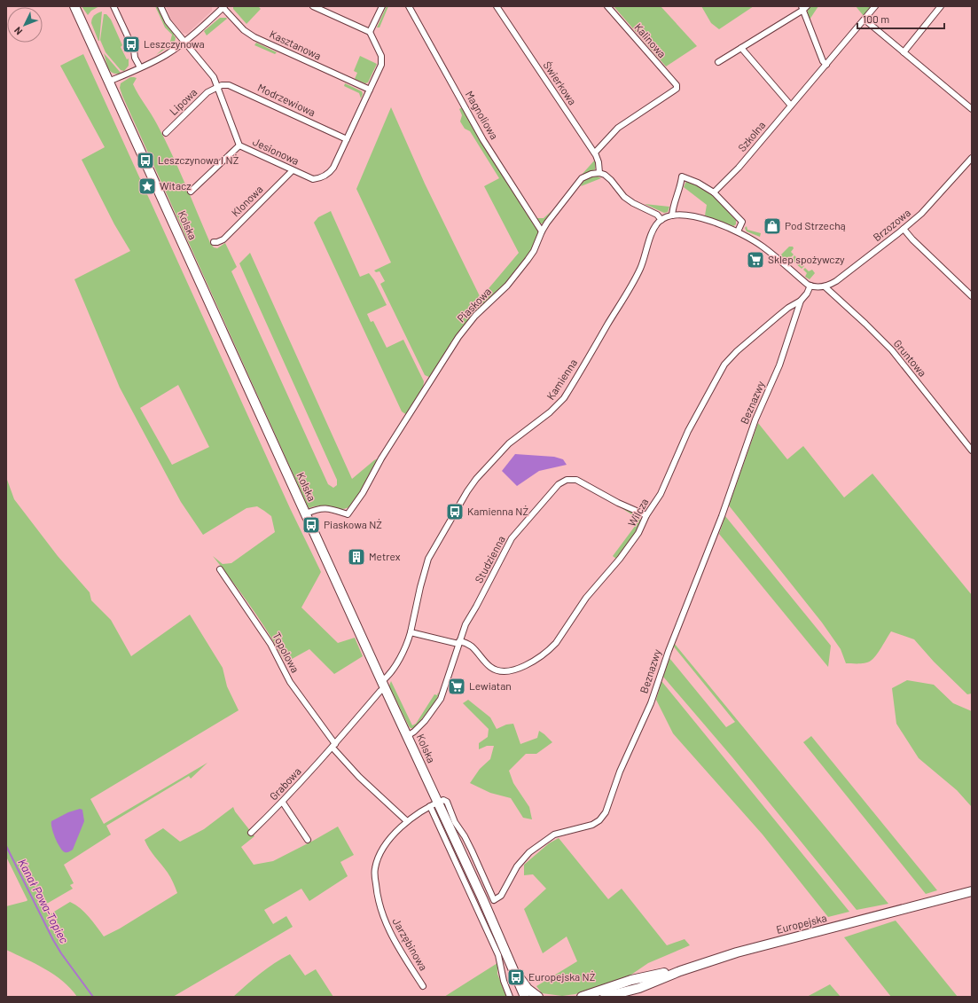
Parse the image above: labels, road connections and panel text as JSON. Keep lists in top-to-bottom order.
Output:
{
  "streets": {
    "main road": ["Kolska", "Europejska"],
    "street": [
      "Kalinowa",
      "Kasztanowa",
      "Świerkowa",
      "Modrzewiowa",
      "Lipowa",
      "Magnoliowa",
      "Szkolna",
      "Jesionowa",
      "Klonowa",
      "Brzozowa",
      "Piaskowa",
      "Gruntowa",
      "Kamienna",
      "Beznazwy",
      "Wilcza",
      "Studzienna",
      "Topolowa",
      "Grabowa",
      "Jarzębinowa"
    ]
  },
  "crossings": [
    ["Kalinowa", "Świerkowa"],
    ["Kasztanowa", "Jesionowa"],
    ["Świerkowa", "Piaskowa"],
    ["Modrzewiowa", "Lipowa"],
    ["Modrzewiowa", "Jesionowa"],
    ["Lipowa", "Jesionowa"],
    ["Magnoliowa", "Piaskowa"],
    ["Jesionowa", "Klonowa"],
    ["Kolska", "Piaskowa"],
    ["Kolska", "Kamienna"],
    ["Kolska", "Beznazwy"],
    ["Kolska", "Studzienna"],
    ["Brzozowa", "Gruntowa"],
    ["Brzozowa", "Beznazwy"],
    ["Kamienna", "Wilcza"],
    ["Beznazwy", "Wilcza"],
    ["Wilcza", "Studzienna"],
    ["Topolowa", "Grabowa"],
    ["Topolowa", "Jarzębinowa"]
  ],
  "water": ["Kanał Powa-Topiec"],
  "places": {
    "bus stop": [
      "Leszczynowa",
      "Leszczynowa I NŻ",
      "Kamienna NŻ",
      "Piaskowa NŻ",
      "Europejska NŻ"
    ],
    "place": ["Witacz"],
    "shop": ["Pod Strzechą"],
    "supermarket": ["Sklep spożywczy", "Lewiatan"],
    "building": ["Metrex"]
  },
  "scale_bar": "100 m",
  "north": "bottom left"
}
